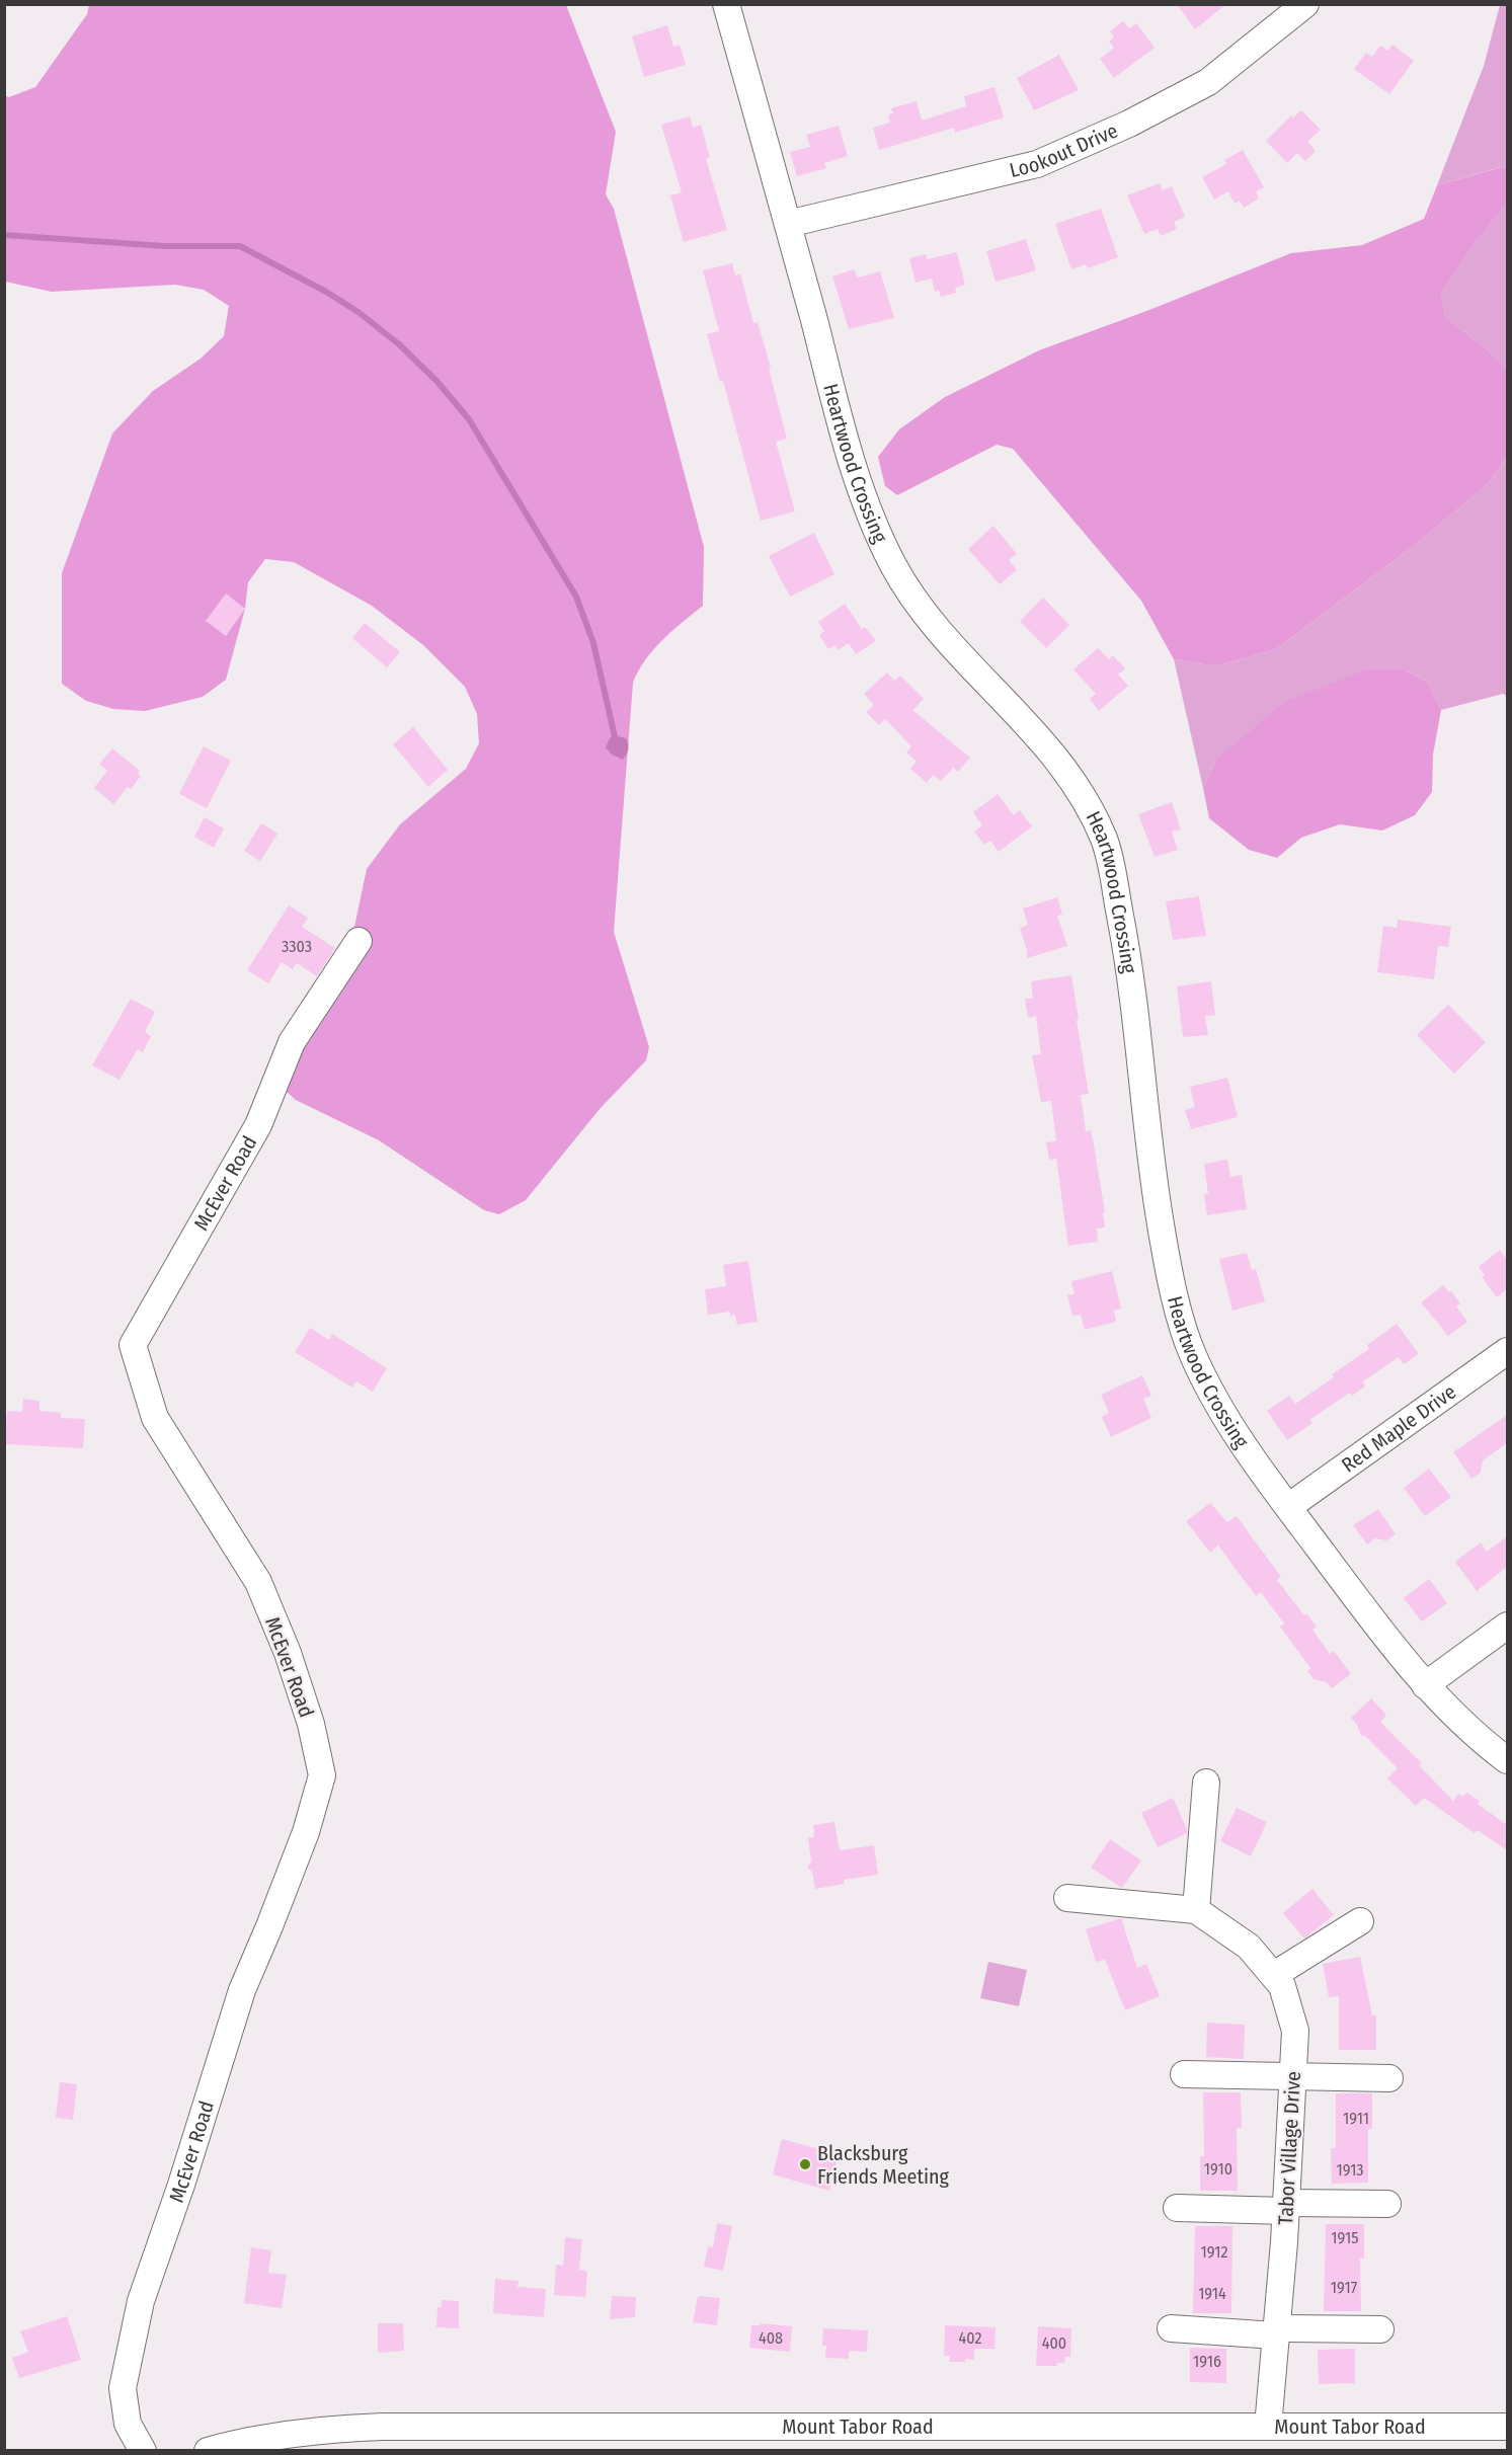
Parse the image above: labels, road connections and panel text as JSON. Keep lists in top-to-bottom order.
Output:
{
  "streets": {
    "street": [
      "Lookout Drive",
      "Heartwood Crossing",
      "McEver Road",
      "Red Maple Drive",
      "Tabor Village Drive",
      "Mount Tabor Road"
    ]
  },
  "crossings": [
    ["Lookout Drive", "Heartwood Crossing"],
    ["Heartwood Crossing", "Red Maple Drive"],
    ["Tabor Village Drive", "Mount Tabor Road"]
  ],
  "places": ["Blacksburg Friends Meeting"],
  "house_numbers": [
    "3303",
    "1911",
    "1910",
    "1913",
    "1915",
    "1912",
    "1917",
    "1914",
    "408",
    "402",
    "400",
    "1916"
  ]
}
